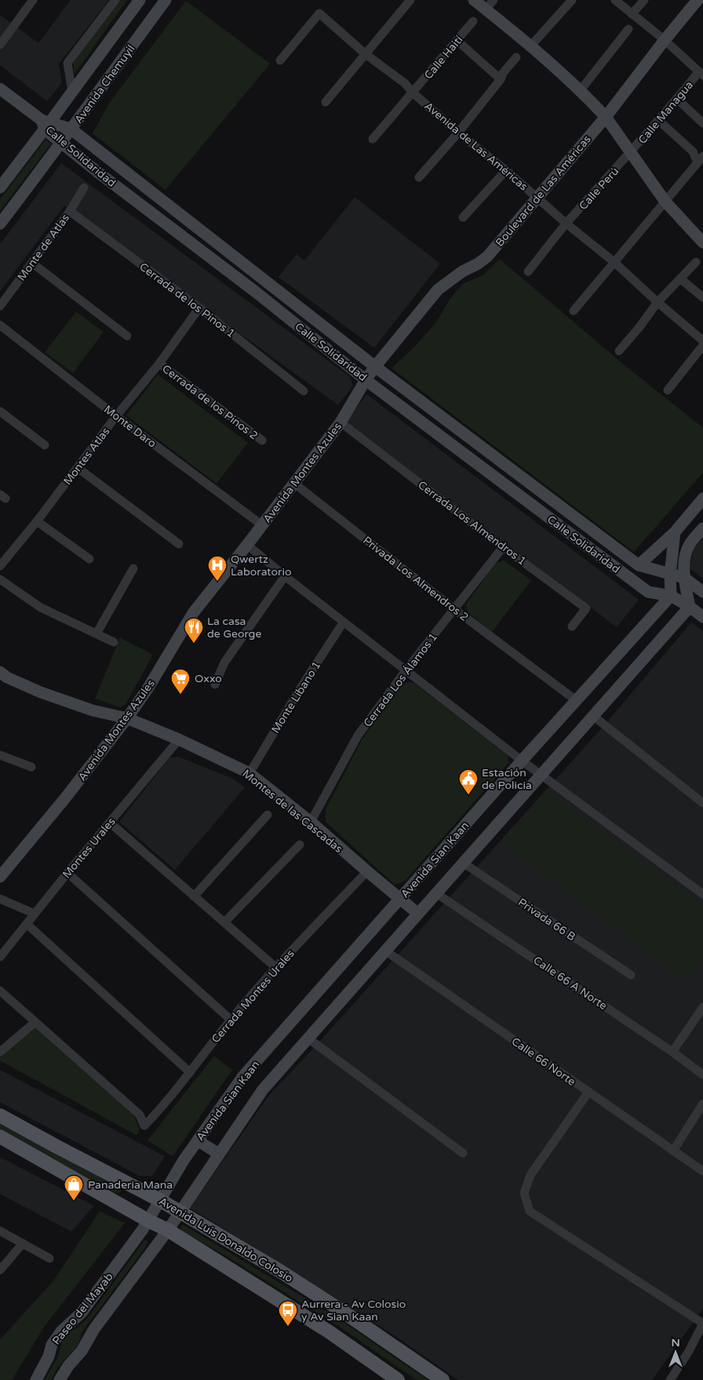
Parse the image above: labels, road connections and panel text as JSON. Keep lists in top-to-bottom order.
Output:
{
  "streets": {
    "main road": [
      "Avenida Chemuyil",
      "Calle Solidaridad",
      "Boulevard de Las Américas",
      "Avenida Montes Azules",
      "Montes de las Cascadas",
      "Avenida Sian Kaan",
      "Avenida Luis Donaldo Colosio",
      "Paseo del Mayab"
    ],
    "street": [
      "Calle Haití",
      "Calle Managua",
      "Avenida de Las Américas",
      "Calle Perú",
      "Monte de Atlas",
      "Cerrada de los Pinos 1",
      "Cerrada de los Pinos 2",
      "Monte Daro",
      "Montes Atlas",
      "Cerrada Los Almendros 1",
      "Privada Los Almendros 2",
      "Cerrada Los Álamos 1",
      "Monte Líbano 1",
      "Montes Urales",
      "Privada 66 B",
      "Calle 66 A Norte",
      "Cerrada Montes Urales",
      "Calle 66 Norte"
    ]
  },
  "crossings": [
    ["Calle Haití", "Avenida de Las Américas"],
    ["Avenida Chemuyil", "Calle Solidaridad"],
    ["Calle Managua", "Calle Perú"],
    ["Avenida de Las Américas", "Calle Perú"],
    ["Avenida de Las Américas", "Boulevard de Las Américas"],
    ["Calle Solidaridad", "Boulevard de Las Américas"],
    ["Calle Solidaridad", "Avenida Montes Azules"],
    ["Calle Solidaridad", "Avenida Sian Kaan"],
    ["Boulevard de Las Américas", "Avenida Montes Azules"],
    ["Monte de Atlas", "Cerrada de los Pinos 1"],
    ["Cerrada de los Pinos 1", "Montes Atlas"],
    ["Cerrada de los Pinos 2", "Montes Atlas"],
    ["Monte Daro", "Montes Atlas"],
    ["Monte Daro", "Avenida Montes Azules"],
    ["Avenida Montes Azules", "Cerrada Los Almendros 1"],
    ["Avenida Montes Azules", "Privada Los Almendros 2"],
    ["Avenida Montes Azules", "Montes de las Cascadas"],
    ["Cerrada Los Almendros 1", "Cerrada Los Álamos 1"],
    ["Privada Los Almendros 2", "Cerrada Los Álamos 1"],
    ["Privada Los Almendros 2", "Avenida Sian Kaan"],
    ["Cerrada Los Álamos 1", "Montes de las Cascadas"],
    ["Monte Líbano 1", "Montes de las Cascadas"],
    ["Montes de las Cascadas", "Montes Urales"],
    ["Montes de las Cascadas", "Avenida Sian Kaan"],
    ["Montes de las Cascadas", "Cerrada Montes Urales"],
    ["Avenida Sian Kaan", "Privada 66 B"],
    ["Avenida Sian Kaan", "Calle 66 A Norte"],
    ["Avenida Sian Kaan", "Calle 66 Norte"],
    ["Avenida Sian Kaan", "Avenida Luis Donaldo Colosio"],
    ["Avenida Sian Kaan", "Paseo del Mayab"],
    ["Avenida Luis Donaldo Colosio", "Paseo del Mayab"]
  ],
  "places": {
    "hospital": ["Qwertz Laboratorio"],
    "restaurant": ["La casa de George"],
    "supermarket": ["Oxxo"],
    "public building": ["Estación de Policia"],
    "shop": ["Panaderia Mana"],
    "bus stop": ["Aurrera - Av Colosio y Av Sian Kaan"]
  },
  "north": "top"
}
